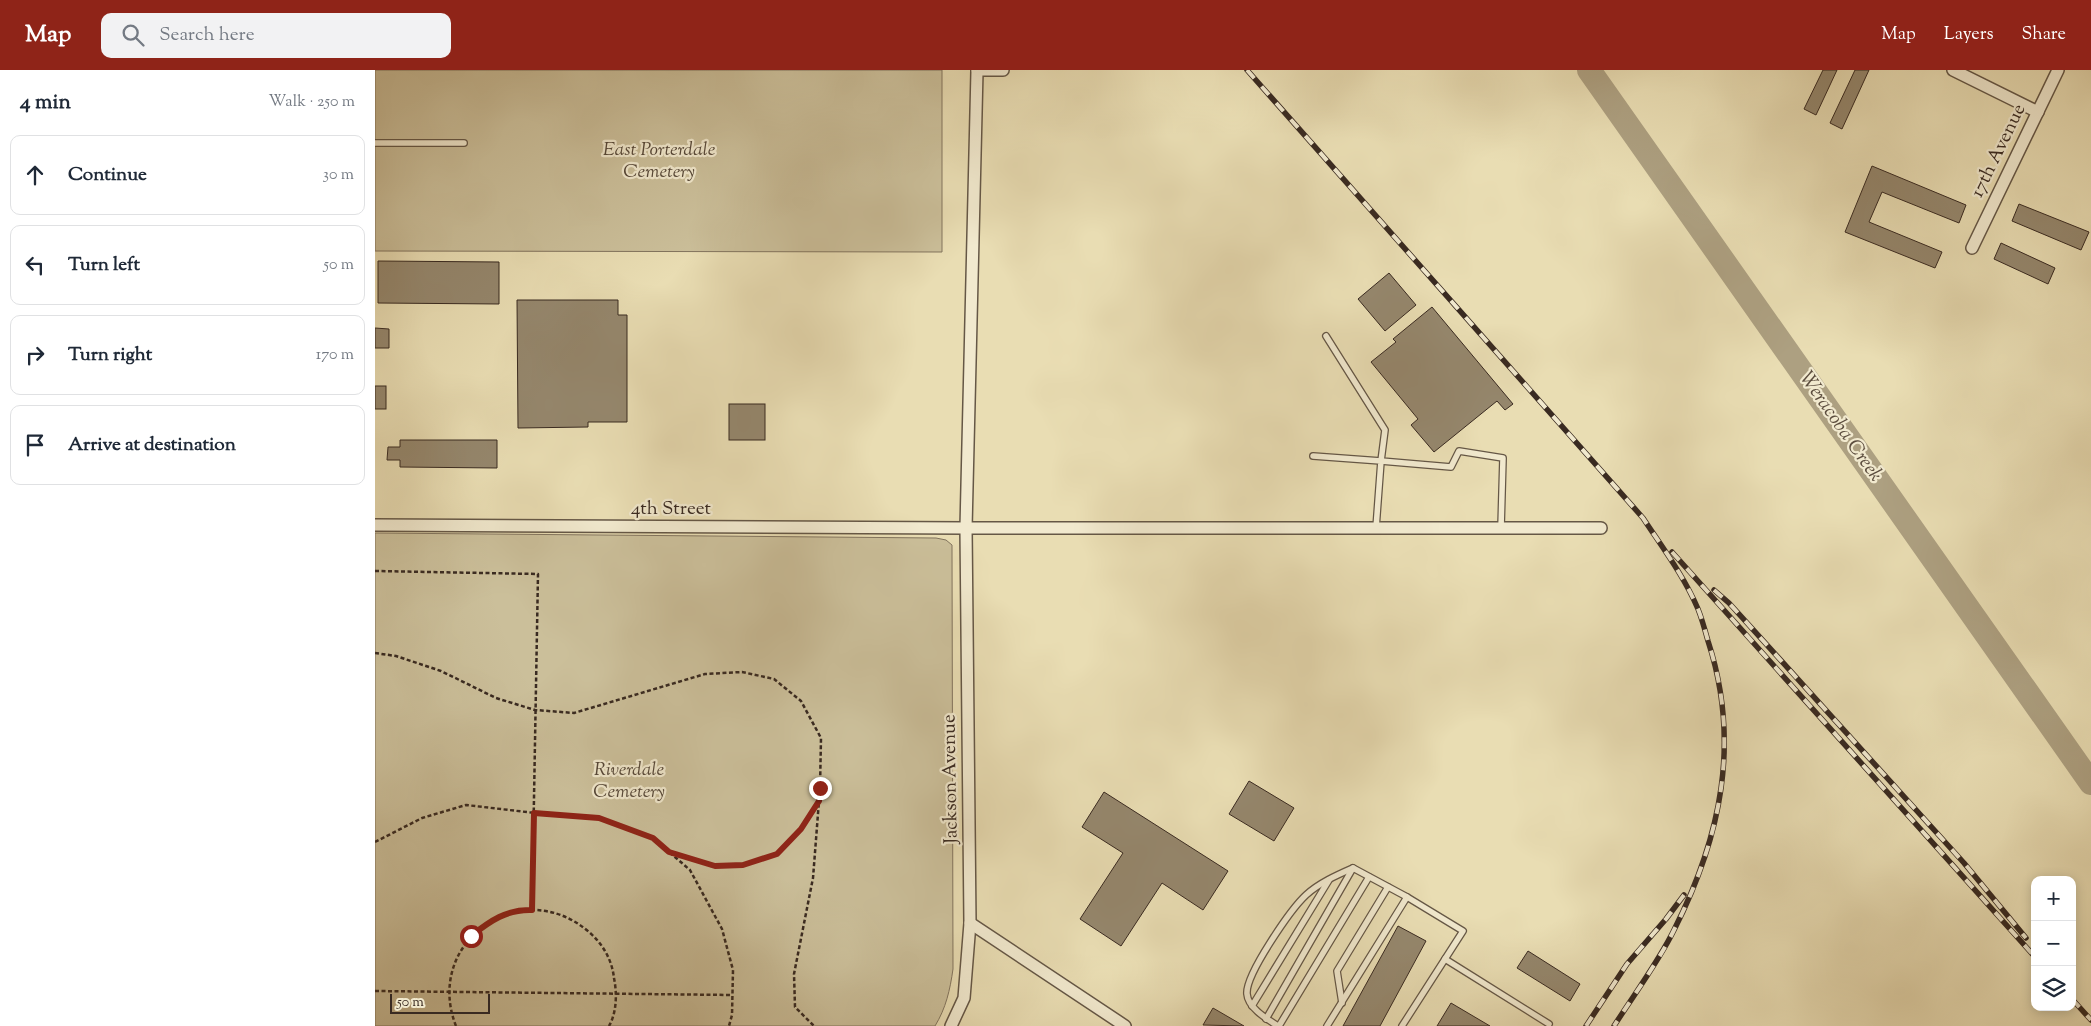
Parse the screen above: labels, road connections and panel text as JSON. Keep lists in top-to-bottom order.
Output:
{
  "streets": {
    "street": ["17th Avenue", "4th Street", "Jackson Avenue"]
  },
  "crossings": [
    ["4th Street", "Jackson Avenue"]
  ],
  "water": ["Weracoba Creek"],
  "parks": ["East Porterdale Cemetery", "Riverdale Cemetery"],
  "scale_bar": "50 m",
  "page": {
    "header": "Map",
    "search": "Search here",
    "nav": ["Map", "Layers", "Share"],
    "heading": ["4 min", "Walk · 250 m"],
    "list": [
      ["Continue", "30 m"],
      ["Turn left", "50 m"],
      ["Turn right", "170 m"],
      "Arrive at destination"
    ],
    "map_buttons": ["+", "−"],
    "scale": "50 m"
  }
}
